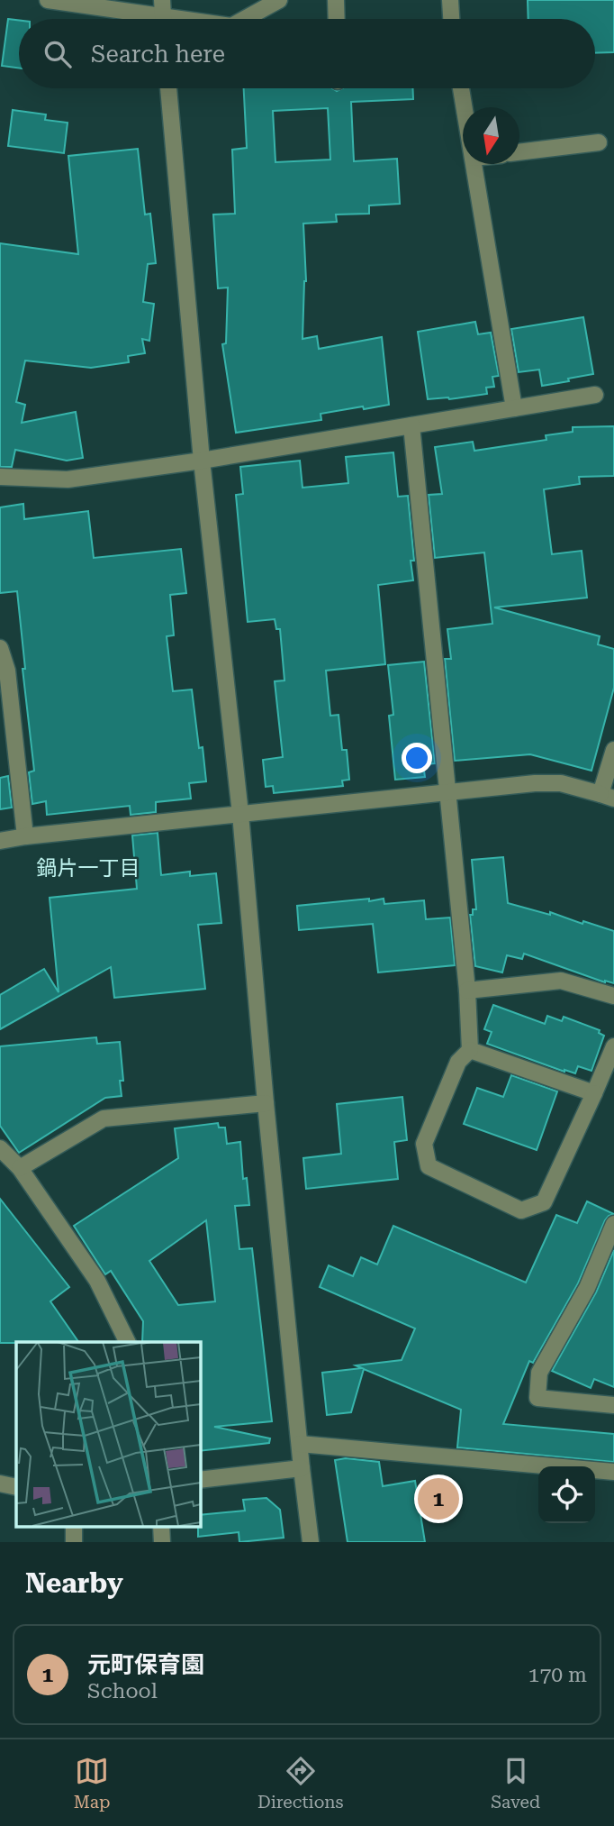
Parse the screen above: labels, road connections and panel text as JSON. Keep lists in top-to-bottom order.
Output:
{
  "districts": ["鍋片一丁目"],
  "north": "bottom",
  "page": {
    "search": "Search here",
    "pins": "1",
    "heading": "Nearby",
    "list": [
      {
        "mark": "1",
        "name": "元町保育園",
        "note": "School",
        "value": "170 m"
      }
    ],
    "nav": ["Map", "Directions", "Saved"]
  }
}
